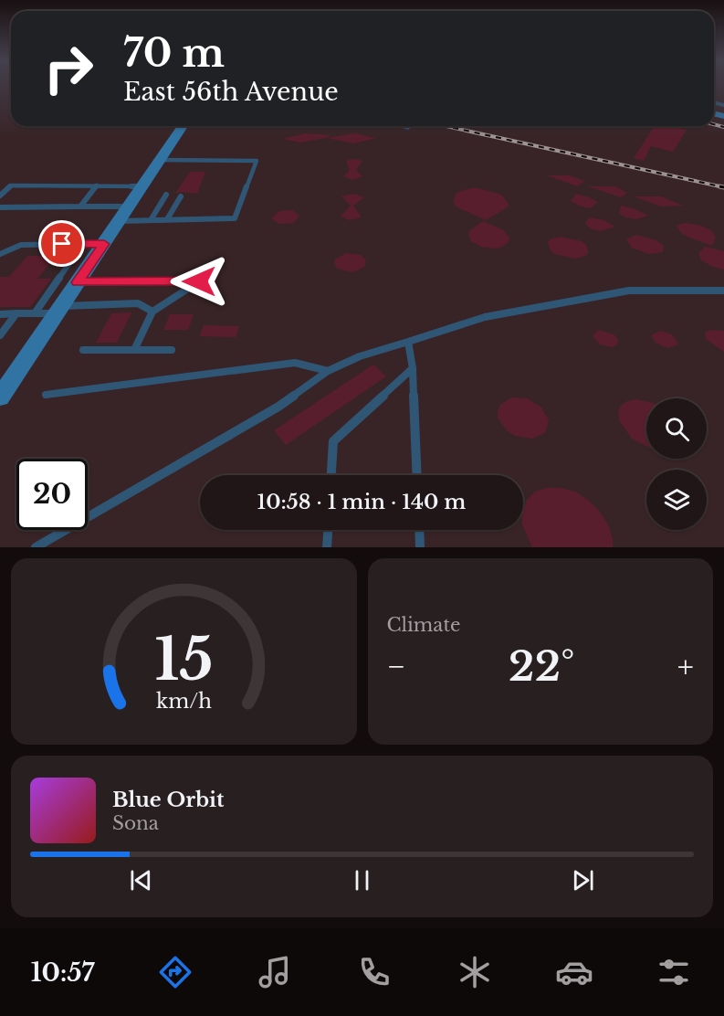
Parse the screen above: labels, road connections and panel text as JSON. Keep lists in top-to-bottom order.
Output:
{
  "page": {
    "turn": ["70 m", "East 56th Avenue"],
    "limit": "20",
    "trip": "10:58 · 1 min · 140 m",
    "tile": "Climate",
    "heat": ["−", "22°", "+"],
    "song": ["Blue Orbit", "Sona"],
    "tabs": "10:57",
    "gauge": ["15", "km/h"]
  }
}
